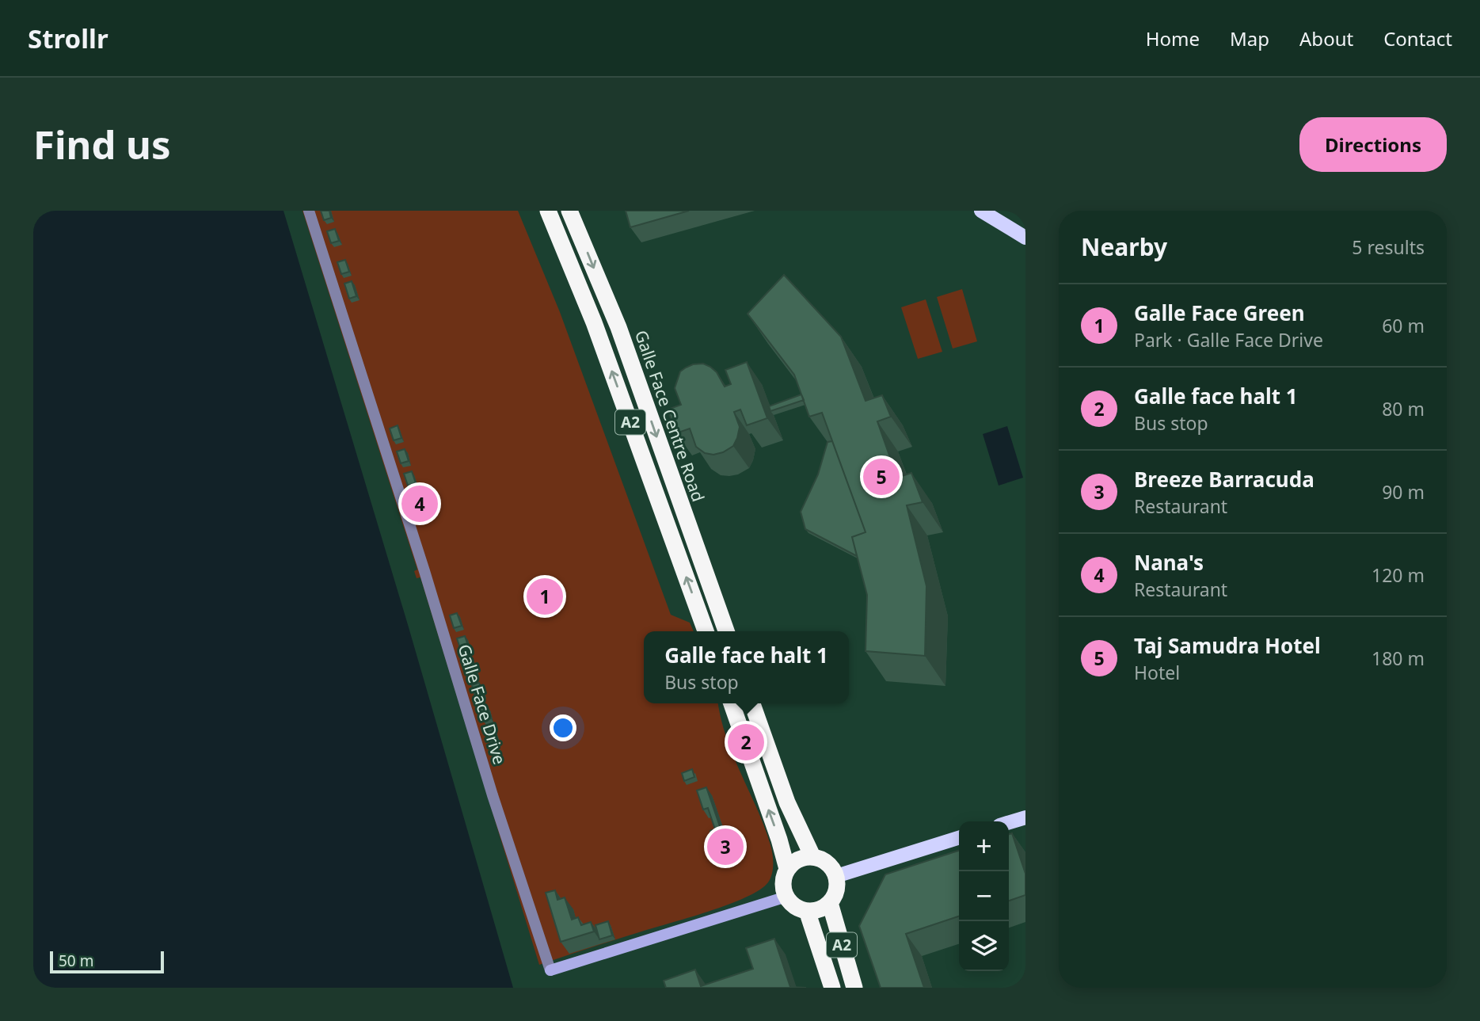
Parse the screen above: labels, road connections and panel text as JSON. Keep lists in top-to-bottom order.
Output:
{
  "streets": {
    "highway": ["Galle Face Centre Road", "A2"],
    "street": ["Galle Face Drive"]
  },
  "crossings": [
    ["A2", "Galle Face Drive"]
  ],
  "scale_bar": "50 m",
  "page": {
    "header": "Strollr",
    "nav": [
      "Home",
      "Map",
      "About",
      "Contact"
    ],
    "buttons": "Directions",
    "title": "Find us",
    "heading": ["Nearby", "5 results"],
    "list": [
      {
        "mark": "1",
        "name": "Galle Face Green",
        "note": "Park · Galle Face Drive",
        "value": "60 m"
      },
      {
        "mark": "2",
        "name": "Galle face halt 1",
        "note": "Bus stop",
        "value": "80 m"
      },
      {
        "mark": "3",
        "name": "Breeze Barracuda",
        "note": "Restaurant",
        "value": "90 m"
      },
      {
        "mark": "4",
        "name": "Nana's",
        "note": "Restaurant",
        "value": "120 m"
      },
      {
        "mark": "5",
        "name": "Taj Samudra Hotel",
        "note": "Hotel",
        "value": "180 m"
      }
    ],
    "pins": [
      "5",
      "4",
      "1",
      "2",
      "3"
    ],
    "popup": ["Galle face halt 1", "Bus stop"],
    "map_buttons": ["+", "−"],
    "scale": "50 m"
  }
}
